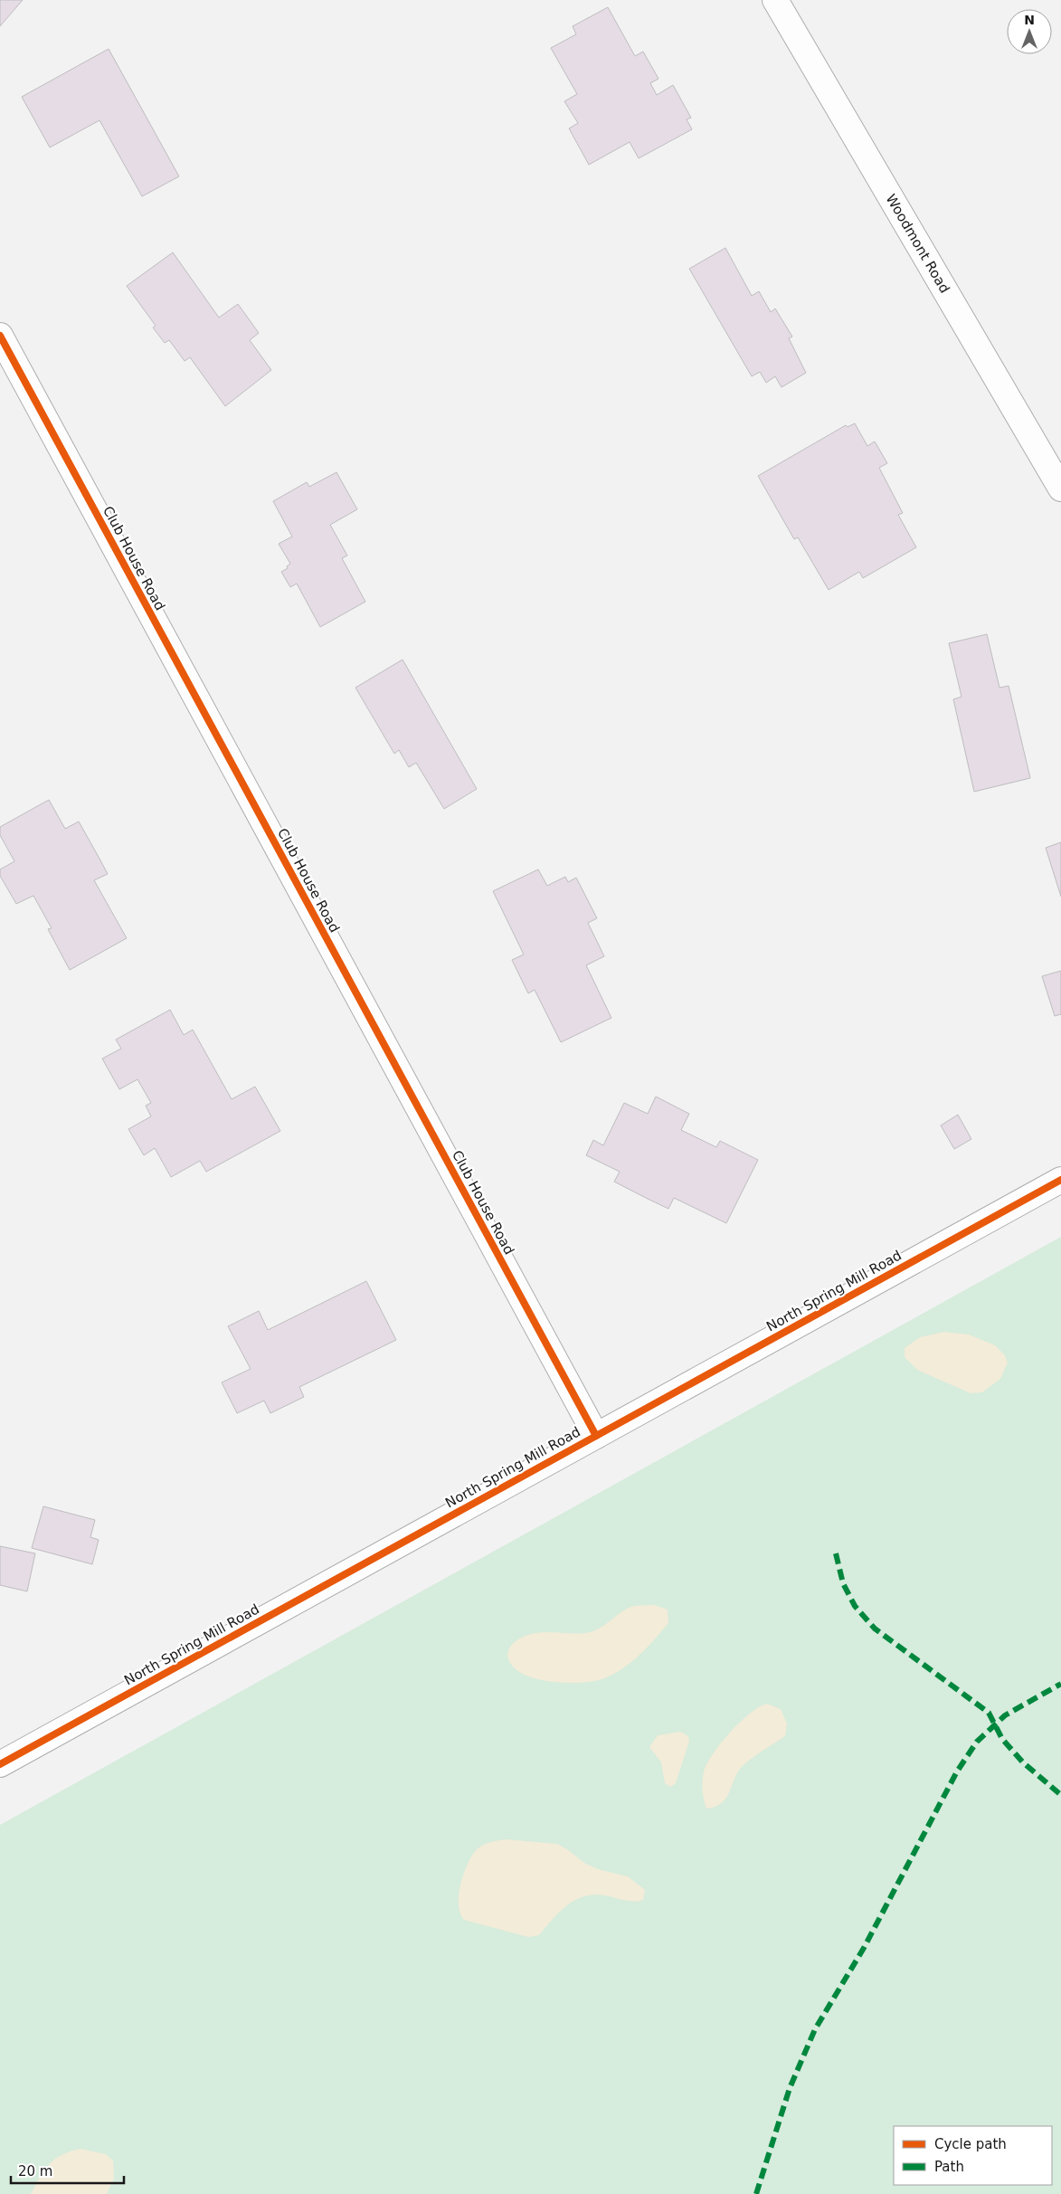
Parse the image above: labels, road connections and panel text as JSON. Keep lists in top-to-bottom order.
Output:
{
  "streets": {
    "street": ["Woodmont Road", "Club House Road", "North Spring Mill Road"]
  },
  "crossings": [
    ["Club House Road", "North Spring Mill Road"]
  ],
  "legend": ["Cycle path", "Path"],
  "scale_bar": "20 m",
  "north": "top"
}
